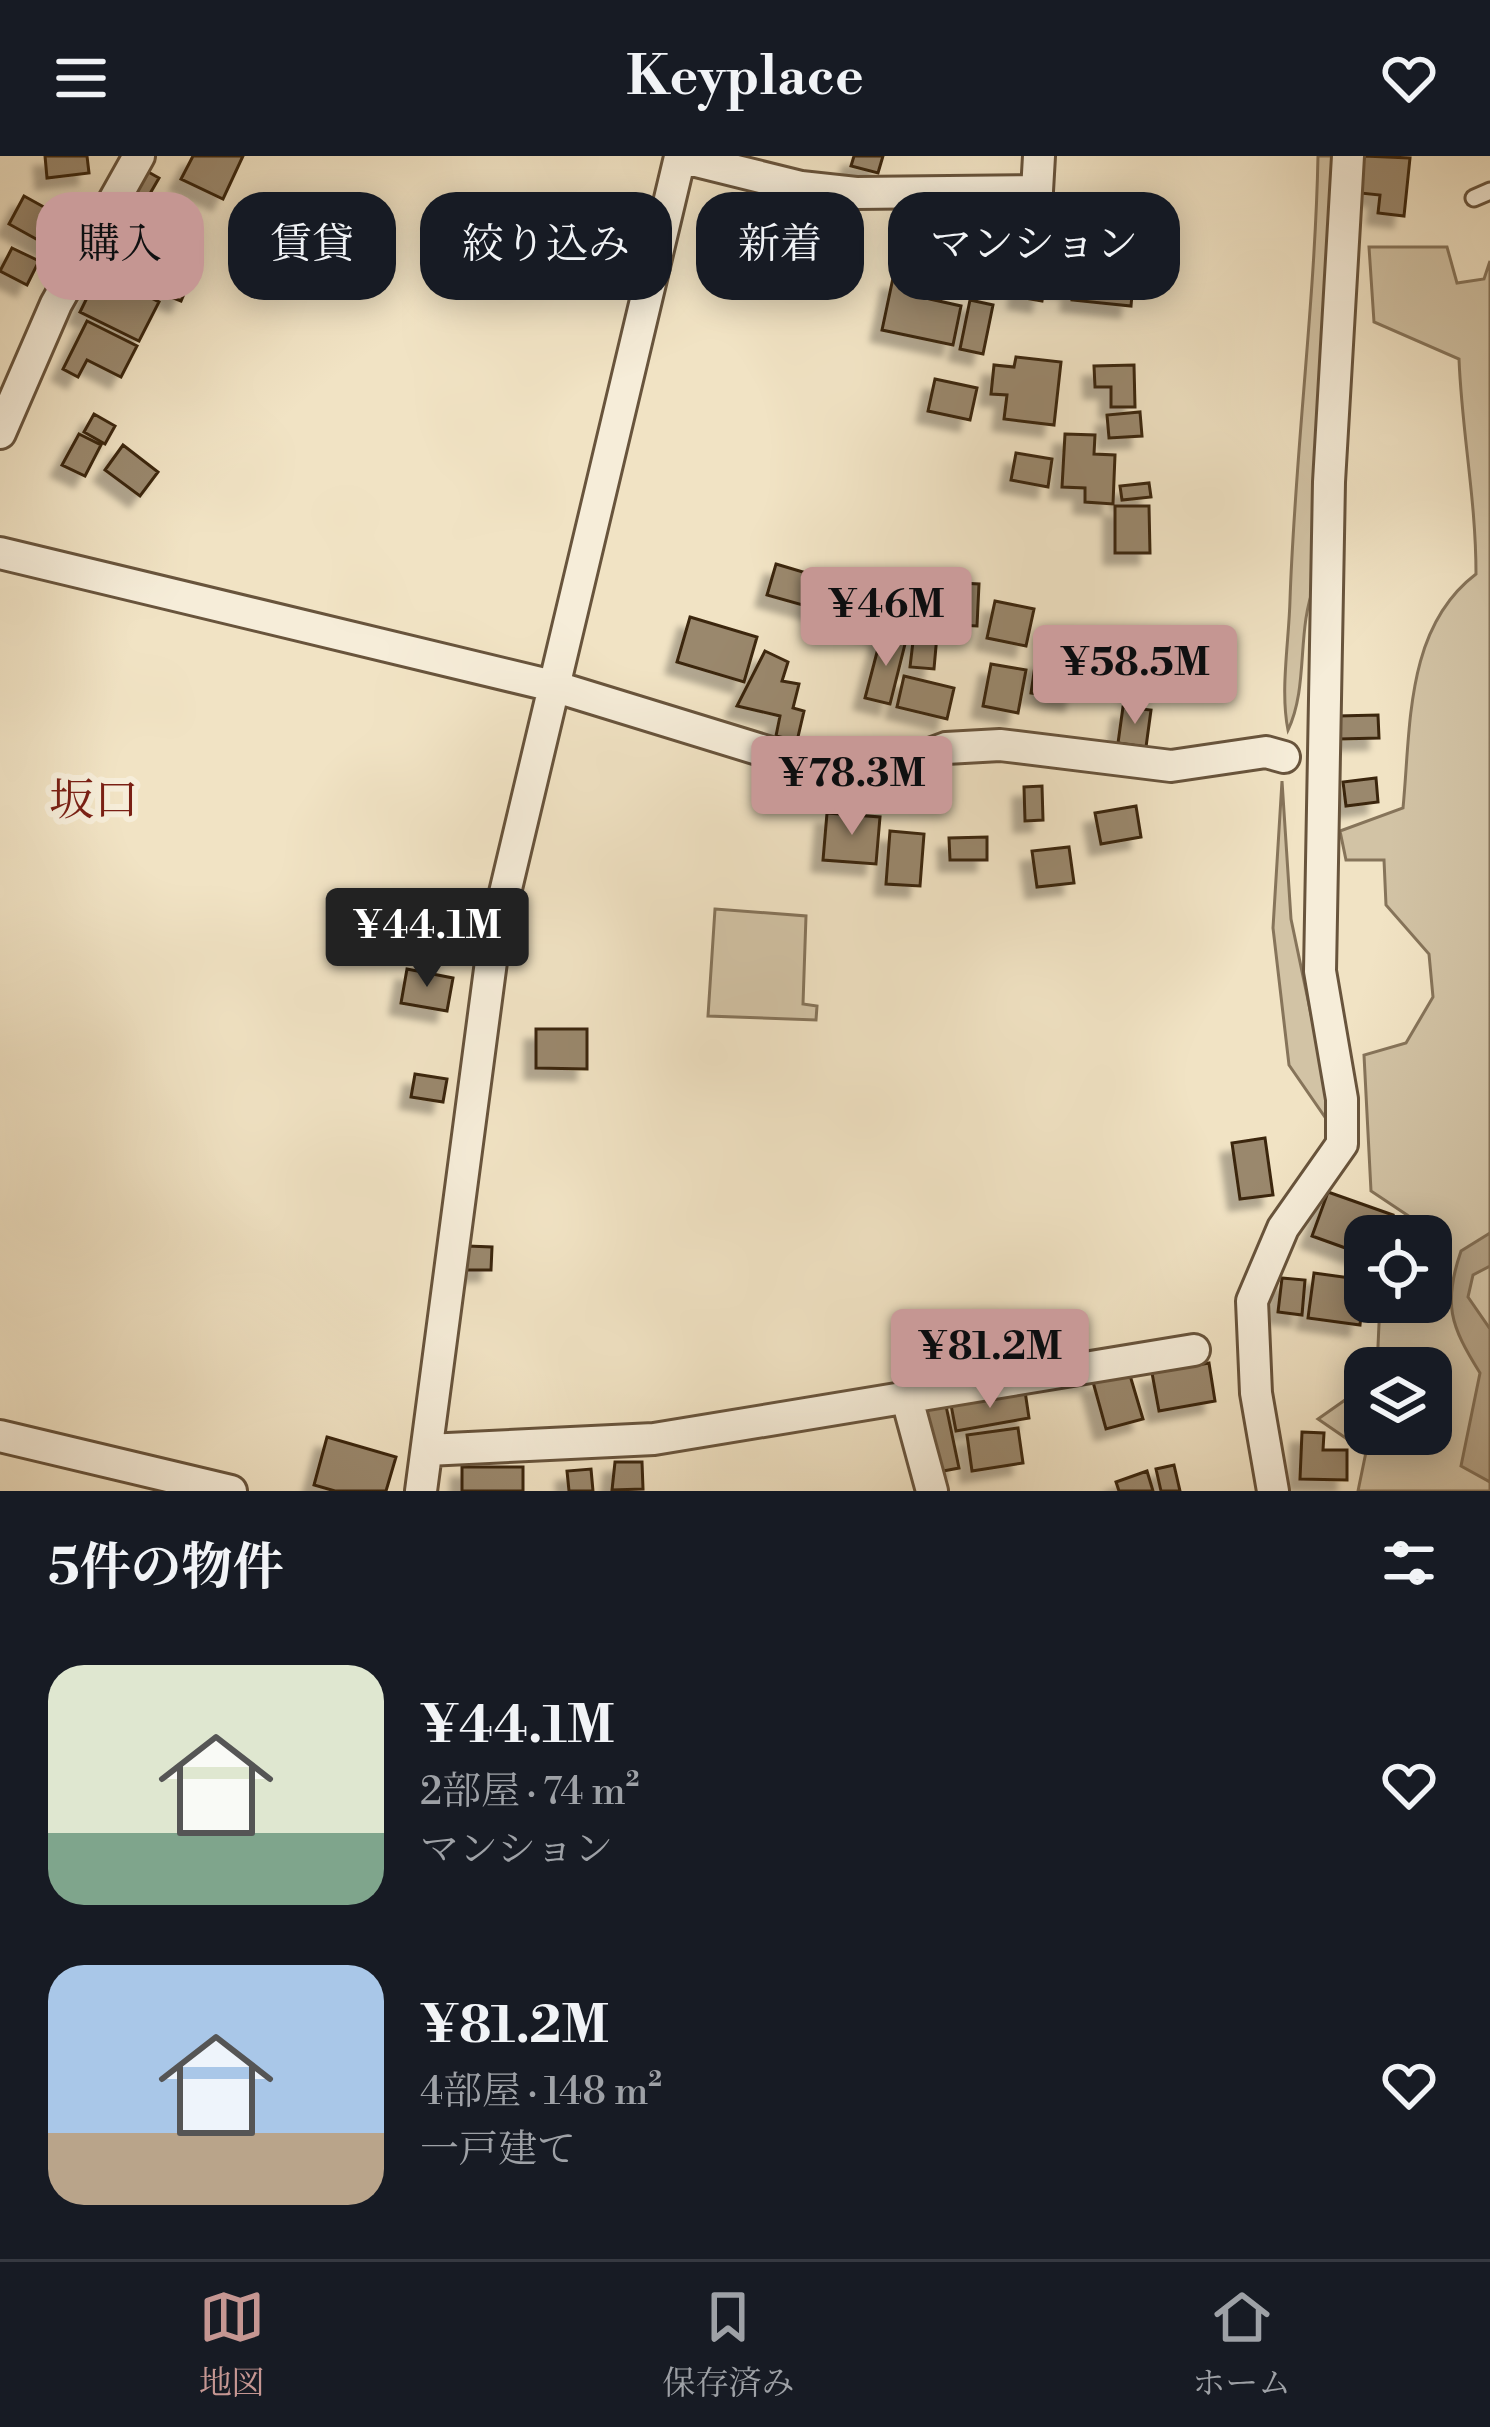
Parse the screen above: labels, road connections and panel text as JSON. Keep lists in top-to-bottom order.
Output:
{
  "districts": ["坂口"],
  "page": {
    "header": "Keyplace",
    "chip": [
      "購入",
      "賃貸",
      "絞り込み",
      "新着",
      "マンション"
    ],
    "price": [
      "¥46M",
      "¥58.5M",
      "¥78.3M",
      "¥44.1M",
      "¥81.2M"
    ],
    "heading": "5件の物件",
    "list": [
      {
        "name": "¥44.1M",
        "note": "2部屋 · 74 m² · マンション"
      },
      {
        "name": "¥81.2M",
        "note": "4部屋 · 148 m² · 一戸建て"
      }
    ],
    "tabs": ["地図", "保存済み", "ホーム"]
  }
}
